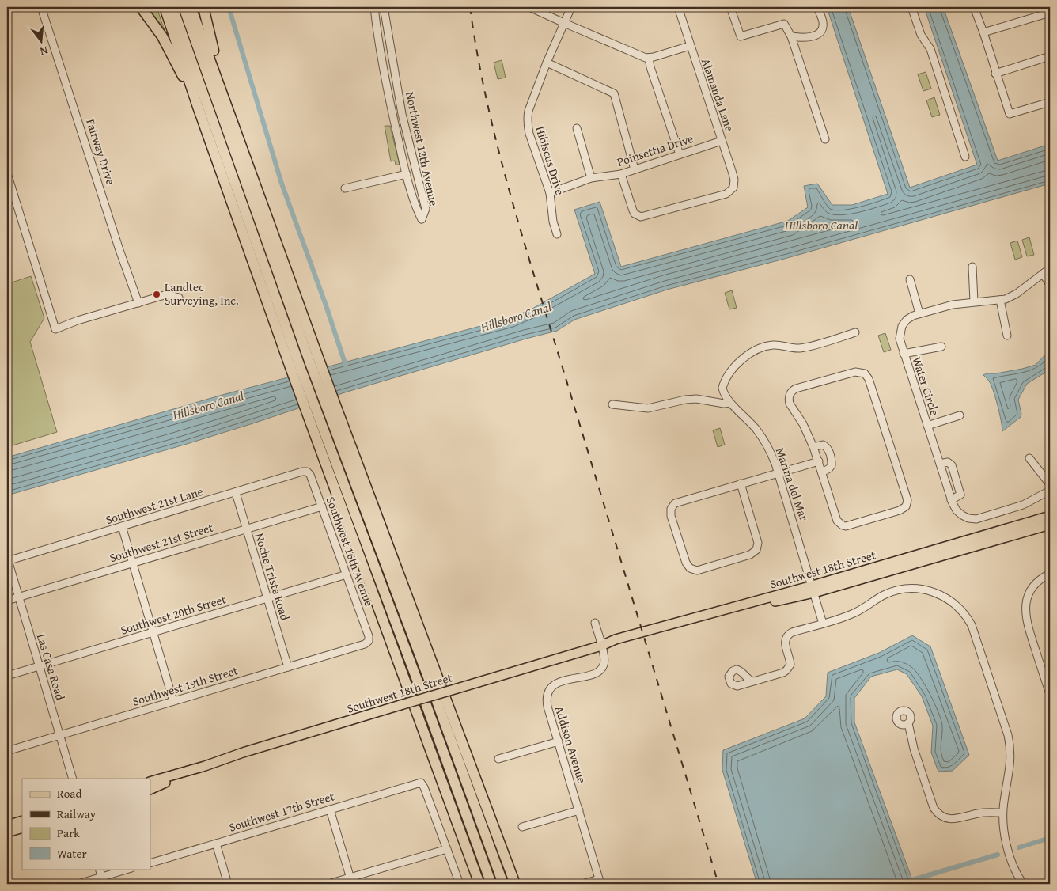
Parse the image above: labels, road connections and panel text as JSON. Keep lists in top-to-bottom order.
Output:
{
  "streets": {
    "main road": ["Southwest 18th Street"],
    "street": [
      "Alamanda Lane",
      "Northwest 12th Avenue",
      "Poinsettia Drive",
      "Fairway Drive",
      "Hibiscus Drive",
      "Water Circle",
      "Marina del Mar",
      "Southwest 21st Lane",
      "Southwest 21st Street",
      "Southwest 16th Avenue",
      "Noche Triste Road",
      "Southwest 20th Street",
      "Las Casa Road",
      "Southwest 19th Street",
      "Addison Avenue",
      "Southwest 17th Street"
    ]
  },
  "crossings": [
    ["Alamanda Lane", "Poinsettia Drive"],
    ["Poinsettia Drive", "Hibiscus Drive"],
    ["Marina del Mar", "Southwest 18th Street"],
    ["Southwest 21st Lane", "Southwest 16th Avenue"],
    ["Southwest 21st Lane", "Noche Triste Road"],
    ["Southwest 21st Lane", "Las Casa Road"],
    ["Southwest 21st Street", "Southwest 16th Avenue"],
    ["Southwest 21st Street", "Noche Triste Road"],
    ["Southwest 21st Street", "Las Casa Road"],
    ["Southwest 16th Avenue", "Southwest 20th Street"],
    ["Southwest 16th Avenue", "Southwest 19th Street"],
    ["Southwest 18th Street", "Addison Avenue"],
    ["Noche Triste Road", "Southwest 20th Street"],
    ["Noche Triste Road", "Southwest 19th Street"],
    ["Southwest 20th Street", "Las Casa Road"],
    ["Las Casa Road", "Southwest 19th Street"]
  ],
  "water": ["Hillsboro Canal"],
  "places": ["Landtec Surveying, Inc."],
  "legend": [
    "Road",
    "Railway",
    "Park",
    "Water"
  ],
  "north": "bottom"
}
